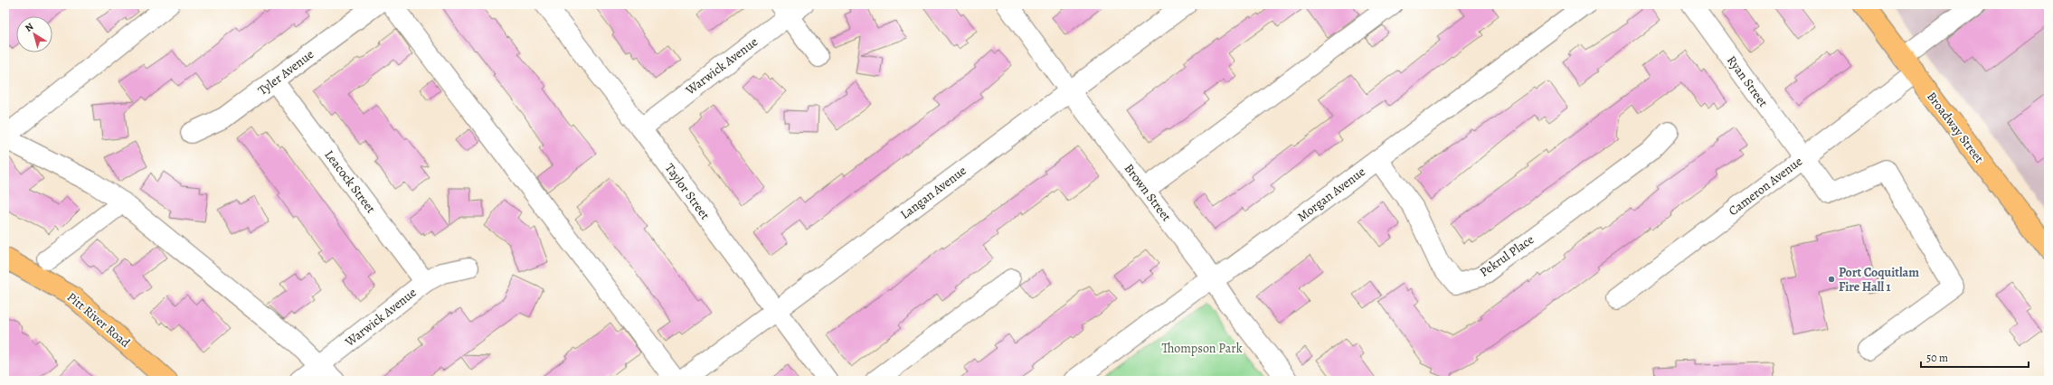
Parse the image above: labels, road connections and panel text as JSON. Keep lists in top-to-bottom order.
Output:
{
  "streets": {
    "main road": ["Broadway Street", "Pitt River Road"],
    "street": [
      "Warwick Avenue",
      "Tyler Avenue",
      "Ryan Street",
      "Leacock Street",
      "Cameron Avenue",
      "Taylor Street",
      "Langan Avenue",
      "Brown Street",
      "Morgan Avenue",
      "Pekrul Place"
    ]
  },
  "crossings": [
    ["Warwick Avenue", "Leacock Street"],
    ["Warwick Avenue", "Taylor Street"],
    ["Tyler Avenue", "Leacock Street"],
    ["Ryan Street", "Cameron Avenue"],
    ["Broadway Street", "Cameron Avenue"],
    ["Taylor Street", "Langan Avenue"],
    ["Langan Avenue", "Brown Street"],
    ["Brown Street", "Morgan Avenue"],
    ["Morgan Avenue", "Pekrul Place"]
  ],
  "parks": ["Thompson Park"],
  "places": ["Port Coquitlam Fire Hall 1"],
  "scale_bar": "50 m",
  "north": "top left"
}
